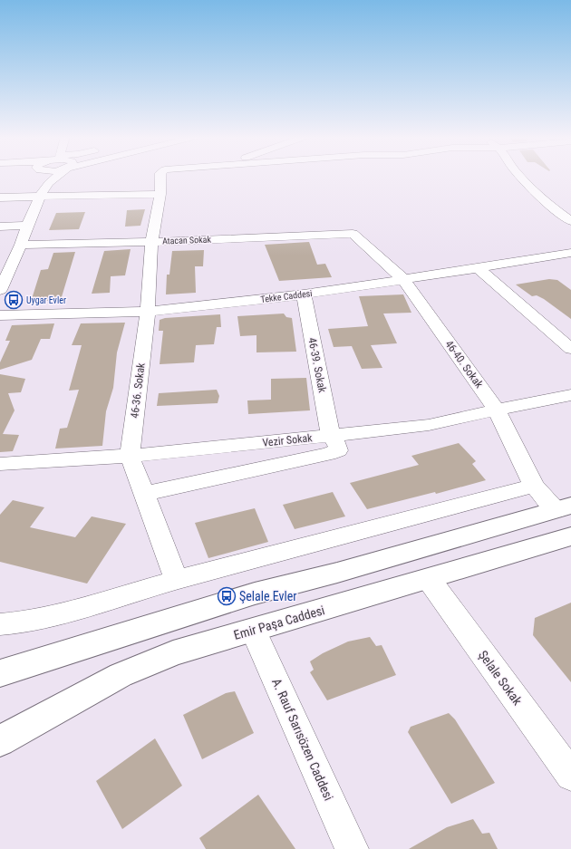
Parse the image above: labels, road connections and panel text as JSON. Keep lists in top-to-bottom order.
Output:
{
  "streets": {
    "main road": ["Emir Paşa Caddesi"],
    "street": [
      "Atacan Sokak",
      "Tekke Caddesi",
      "46-40. Sokak",
      "46-39. Sokak",
      "46-36. Sokak",
      "Vezir Sokak",
      "Şelale Sokak",
      "A. Rauf Sarısözen Caddesi"
    ]
  },
  "crossings": [
    ["Atacan Sokak", "46-40. Sokak"],
    ["Atacan Sokak", "46-36. Sokak"],
    ["Tekke Caddesi", "46-40. Sokak"],
    ["Tekke Caddesi", "46-39. Sokak"],
    ["Tekke Caddesi", "46-36. Sokak"],
    ["46-40. Sokak", "Vezir Sokak"],
    ["46-39. Sokak", "46-36. Sokak"],
    ["46-39. Sokak", "Vezir Sokak"],
    ["46-36. Sokak", "Vezir Sokak"],
    ["Emir Paşa Caddesi", "Şelale Sokak"],
    ["Emir Paşa Caddesi", "A. Rauf Sarısözen Caddesi"]
  ],
  "places": {
    "bus stop": ["Uygar Evler", "Şelale Evler"]
  }
}
